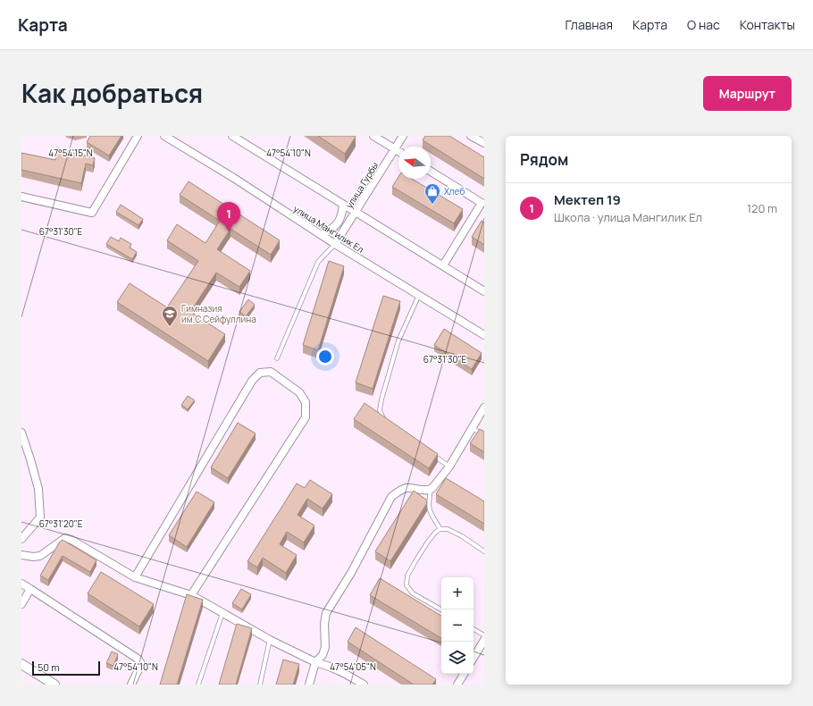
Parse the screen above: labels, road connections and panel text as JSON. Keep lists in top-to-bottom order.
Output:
{
  "streets": {
    "street": ["улица Гурбы", "улица Мангилик Ел"]
  },
  "crossings": [
    ["улица Гурбы", "улица Мангилик Ел"]
  ],
  "places": {
    "shop": ["Хлеб"],
    "school or university": ["Гимназия им.С.Сейфуллина"]
  },
  "scale_bar": "50 m",
  "north": "left",
  "page": {
    "header": "Карта",
    "nav": [
      "Главная",
      "Карта",
      "О нас",
      "Контакты"
    ],
    "title": "Как добраться",
    "buttons": "Маршрут",
    "heading": "Рядом",
    "list": [
      {
        "mark": "1",
        "name": "Мектеп 19",
        "note": "Школа · улица Мангилик Ел",
        "value": "120 m"
      }
    ],
    "pins": "1",
    "map_buttons": ["+", "−"],
    "scale": "50 m"
  },
  "coordinates": [
    "47°54'15\"N",
    "47°54'10\"N",
    "67°31'30\"E",
    "67°31'20\"E",
    "47°54'05\"N"
  ]
}
